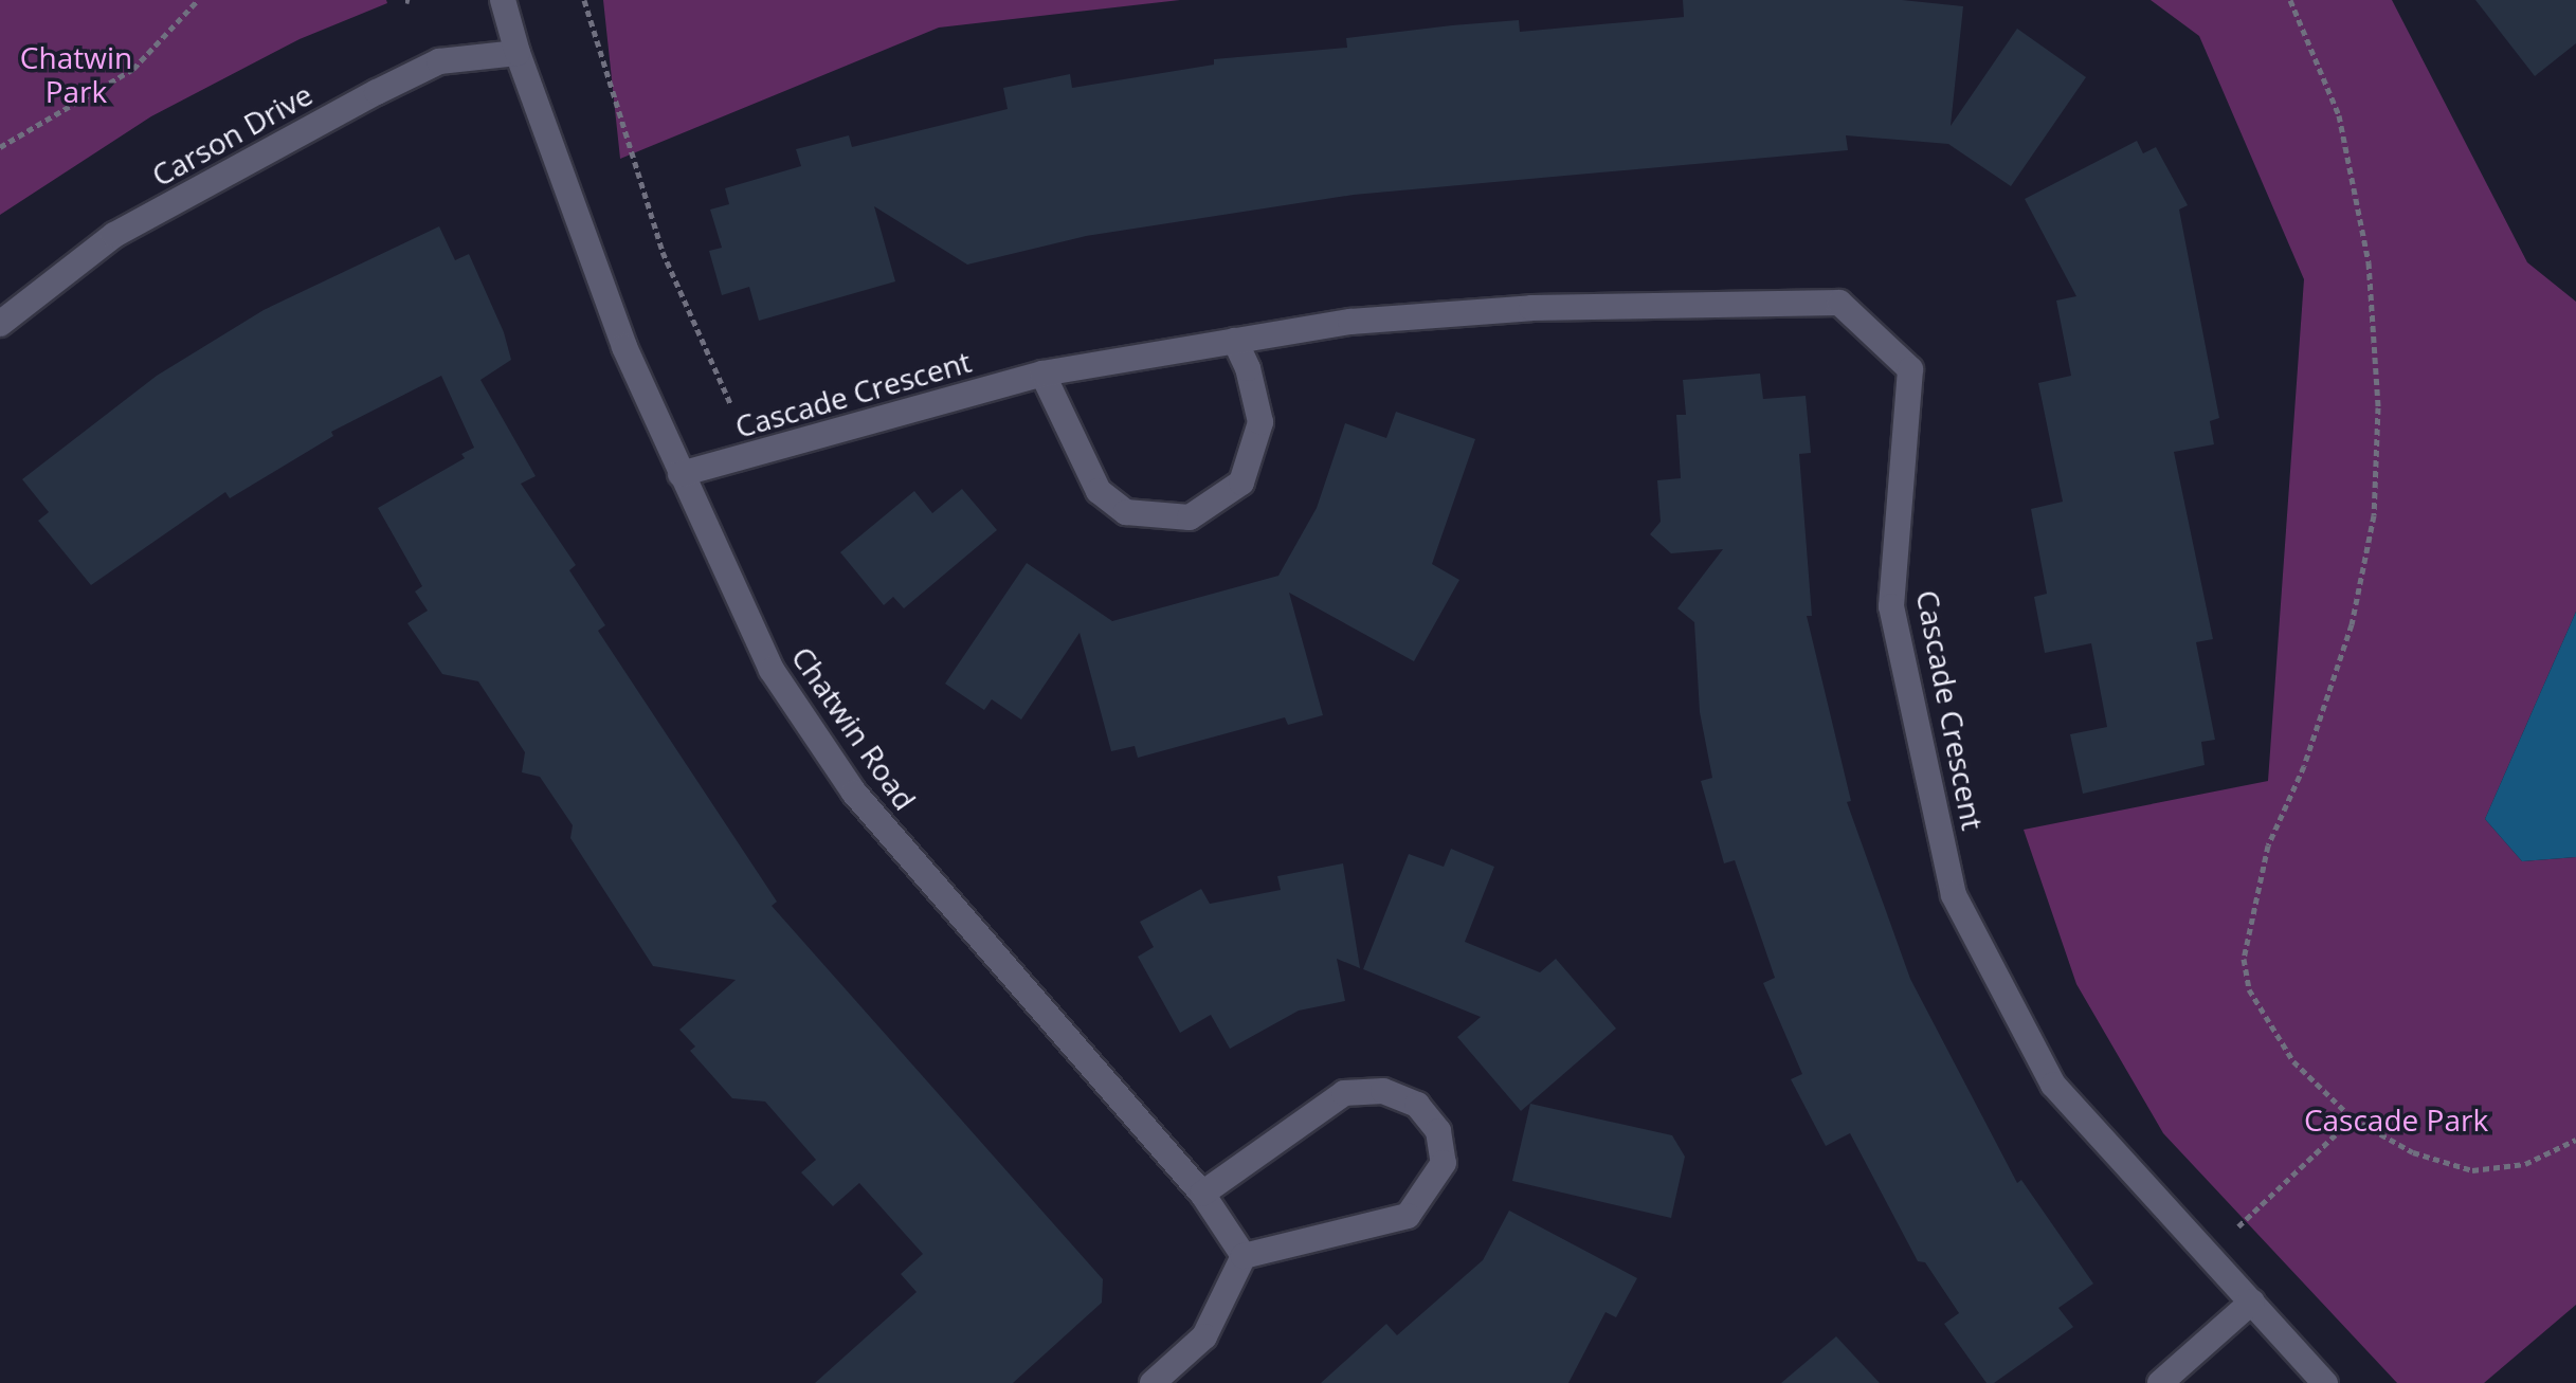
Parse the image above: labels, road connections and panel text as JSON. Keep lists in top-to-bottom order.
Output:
{
  "streets": {
    "street": ["Carson Drive", "Cascade Crescent", "Chatwin Road"]
  },
  "crossings": [
    ["Carson Drive", "Chatwin Road"],
    ["Cascade Crescent", "Chatwin Road"]
  ],
  "parks": ["Chatwin Park", "Cascade Park"]
}
